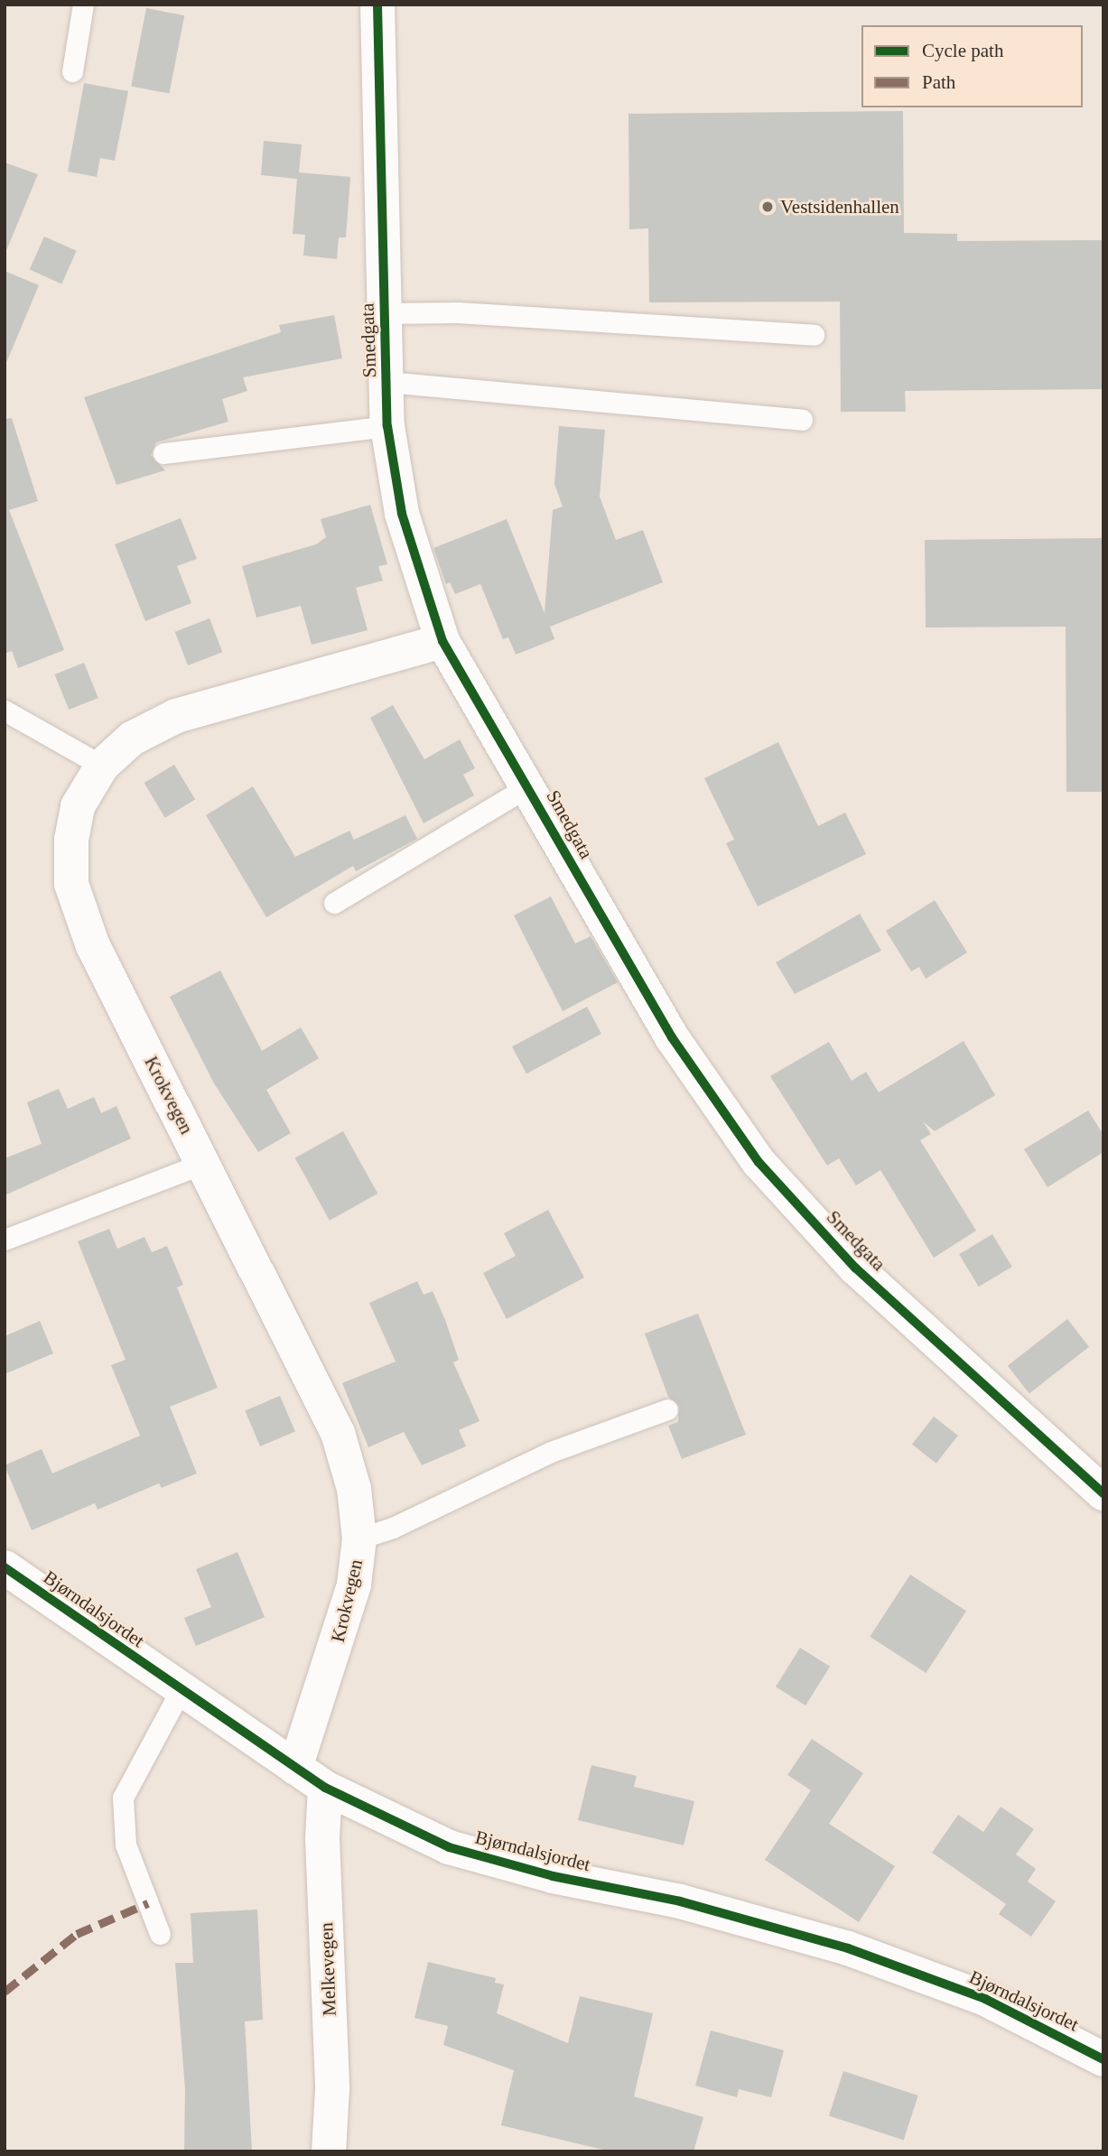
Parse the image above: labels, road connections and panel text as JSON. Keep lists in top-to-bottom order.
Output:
{
  "streets": {
    "street": [
      "Smedgata",
      "Krokvegen",
      "Bjørndalsjordet",
      "Melkevegen"
    ]
  },
  "crossings": [
    ["Smedgata", "Krokvegen"],
    ["Krokvegen", "Bjørndalsjordet"],
    ["Bjørndalsjordet", "Melkevegen"]
  ],
  "places": ["Vestsidenhallen"],
  "legend": ["Cycle path", "Path"]
}
